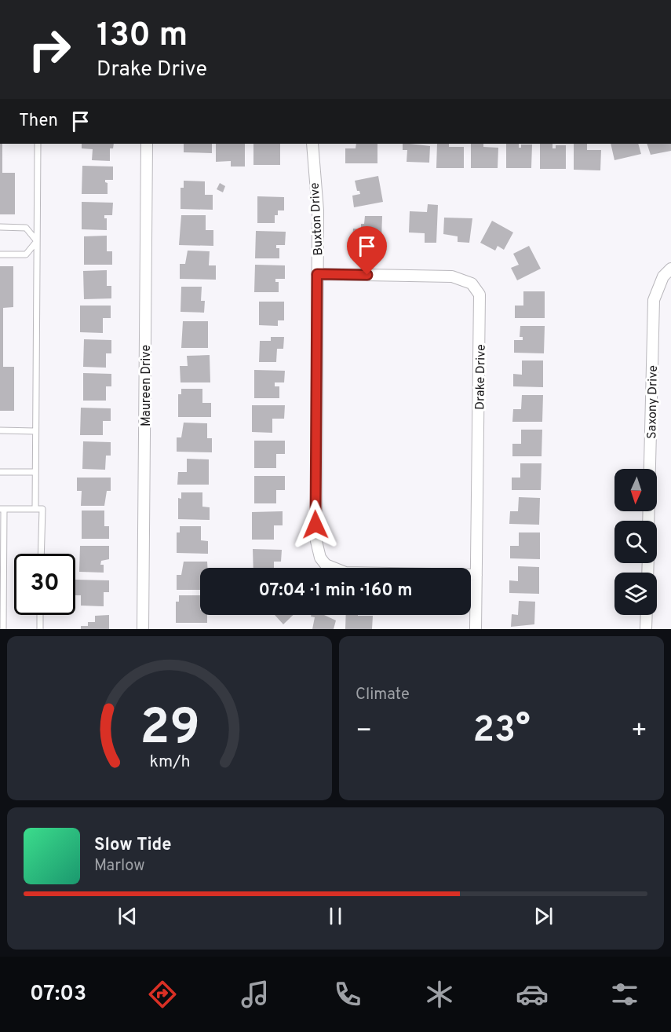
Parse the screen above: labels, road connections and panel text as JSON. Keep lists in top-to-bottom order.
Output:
{
  "streets": {
    "street": [
      "Buxton Drive",
      "Drake Drive",
      "Maureen Drive",
      "Saxony Drive"
    ]
  },
  "crossings": [
    ["Buxton Drive", "Drake Drive"]
  ],
  "north": "bottom",
  "page": {
    "turn": ["130 m", "Drake Drive"],
    "then": "Then",
    "limit": "30",
    "trip": "07:04 · 1 min · 160 m",
    "tile": "Climate",
    "heat": ["−", "23°", "+"],
    "song": ["Slow Tide", "Marlow"],
    "tabs": "07:03",
    "gauge": ["29", "km/h"]
  }
}
